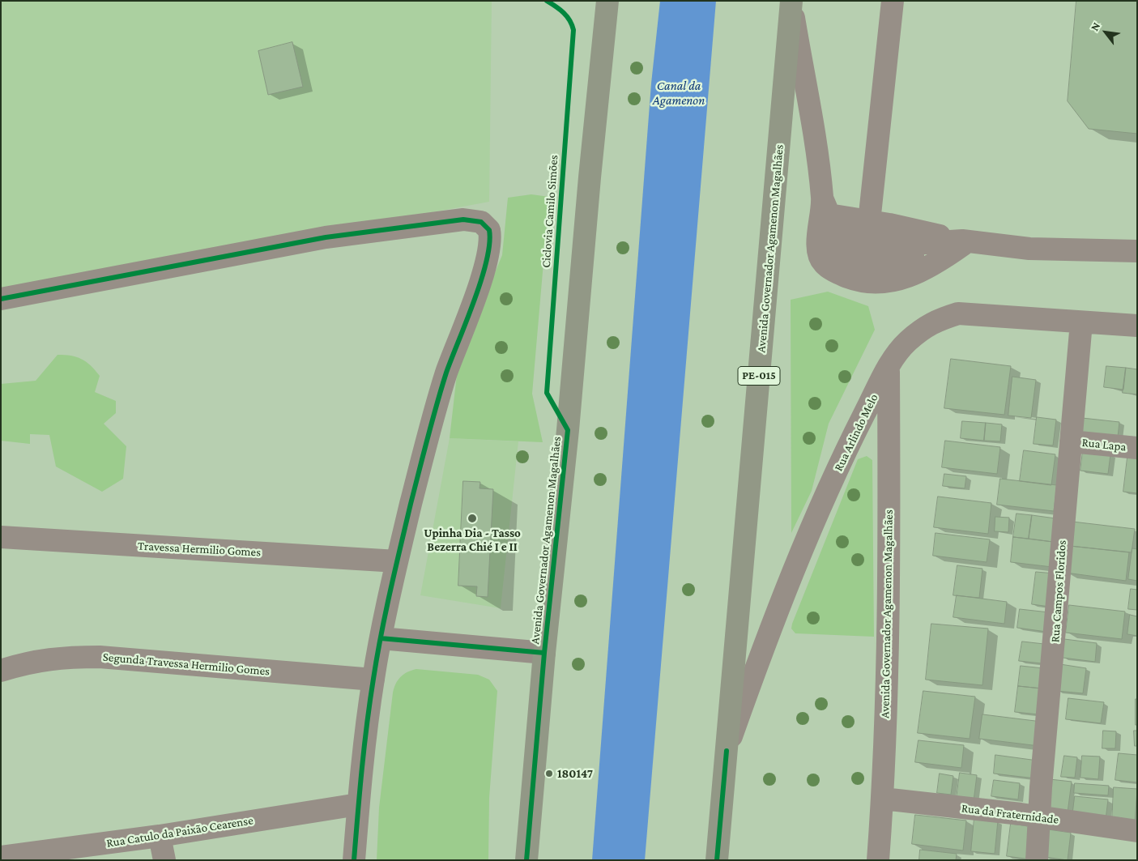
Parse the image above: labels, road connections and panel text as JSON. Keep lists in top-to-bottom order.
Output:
{
  "streets": {
    "highway": ["Avenida Governador Agamenon Magalhães", "PE-015"],
    "street": [
      "Rua Arlindo Melo",
      "Rua Lapa",
      "Travessa Hermilio Gomes",
      "Rua Campos Floridos",
      "Segunda Travessa Hermilio Gomes",
      "Rua da Fraternidade",
      "Rua Catulo da Paixão Cearense"
    ],
    "cycle path": ["Ciclovia Camilo Simões"]
  },
  "crossings": [
    ["Avenida Governador Agamenon Magalhães", "Rua Arlindo Melo"],
    ["Avenida Governador Agamenon Magalhães", "Rua da Fraternidade"],
    ["Rua Arlindo Melo", "Rua Campos Floridos"],
    ["Rua Lapa", "Rua Campos Floridos"],
    ["Rua Campos Floridos", "Rua da Fraternidade"]
  ],
  "water": ["Canal da Agamenon"],
  "places": ["Upinha Dia - Tasso Bezerra Chié I e II", "180147"],
  "north": "top left"
}
